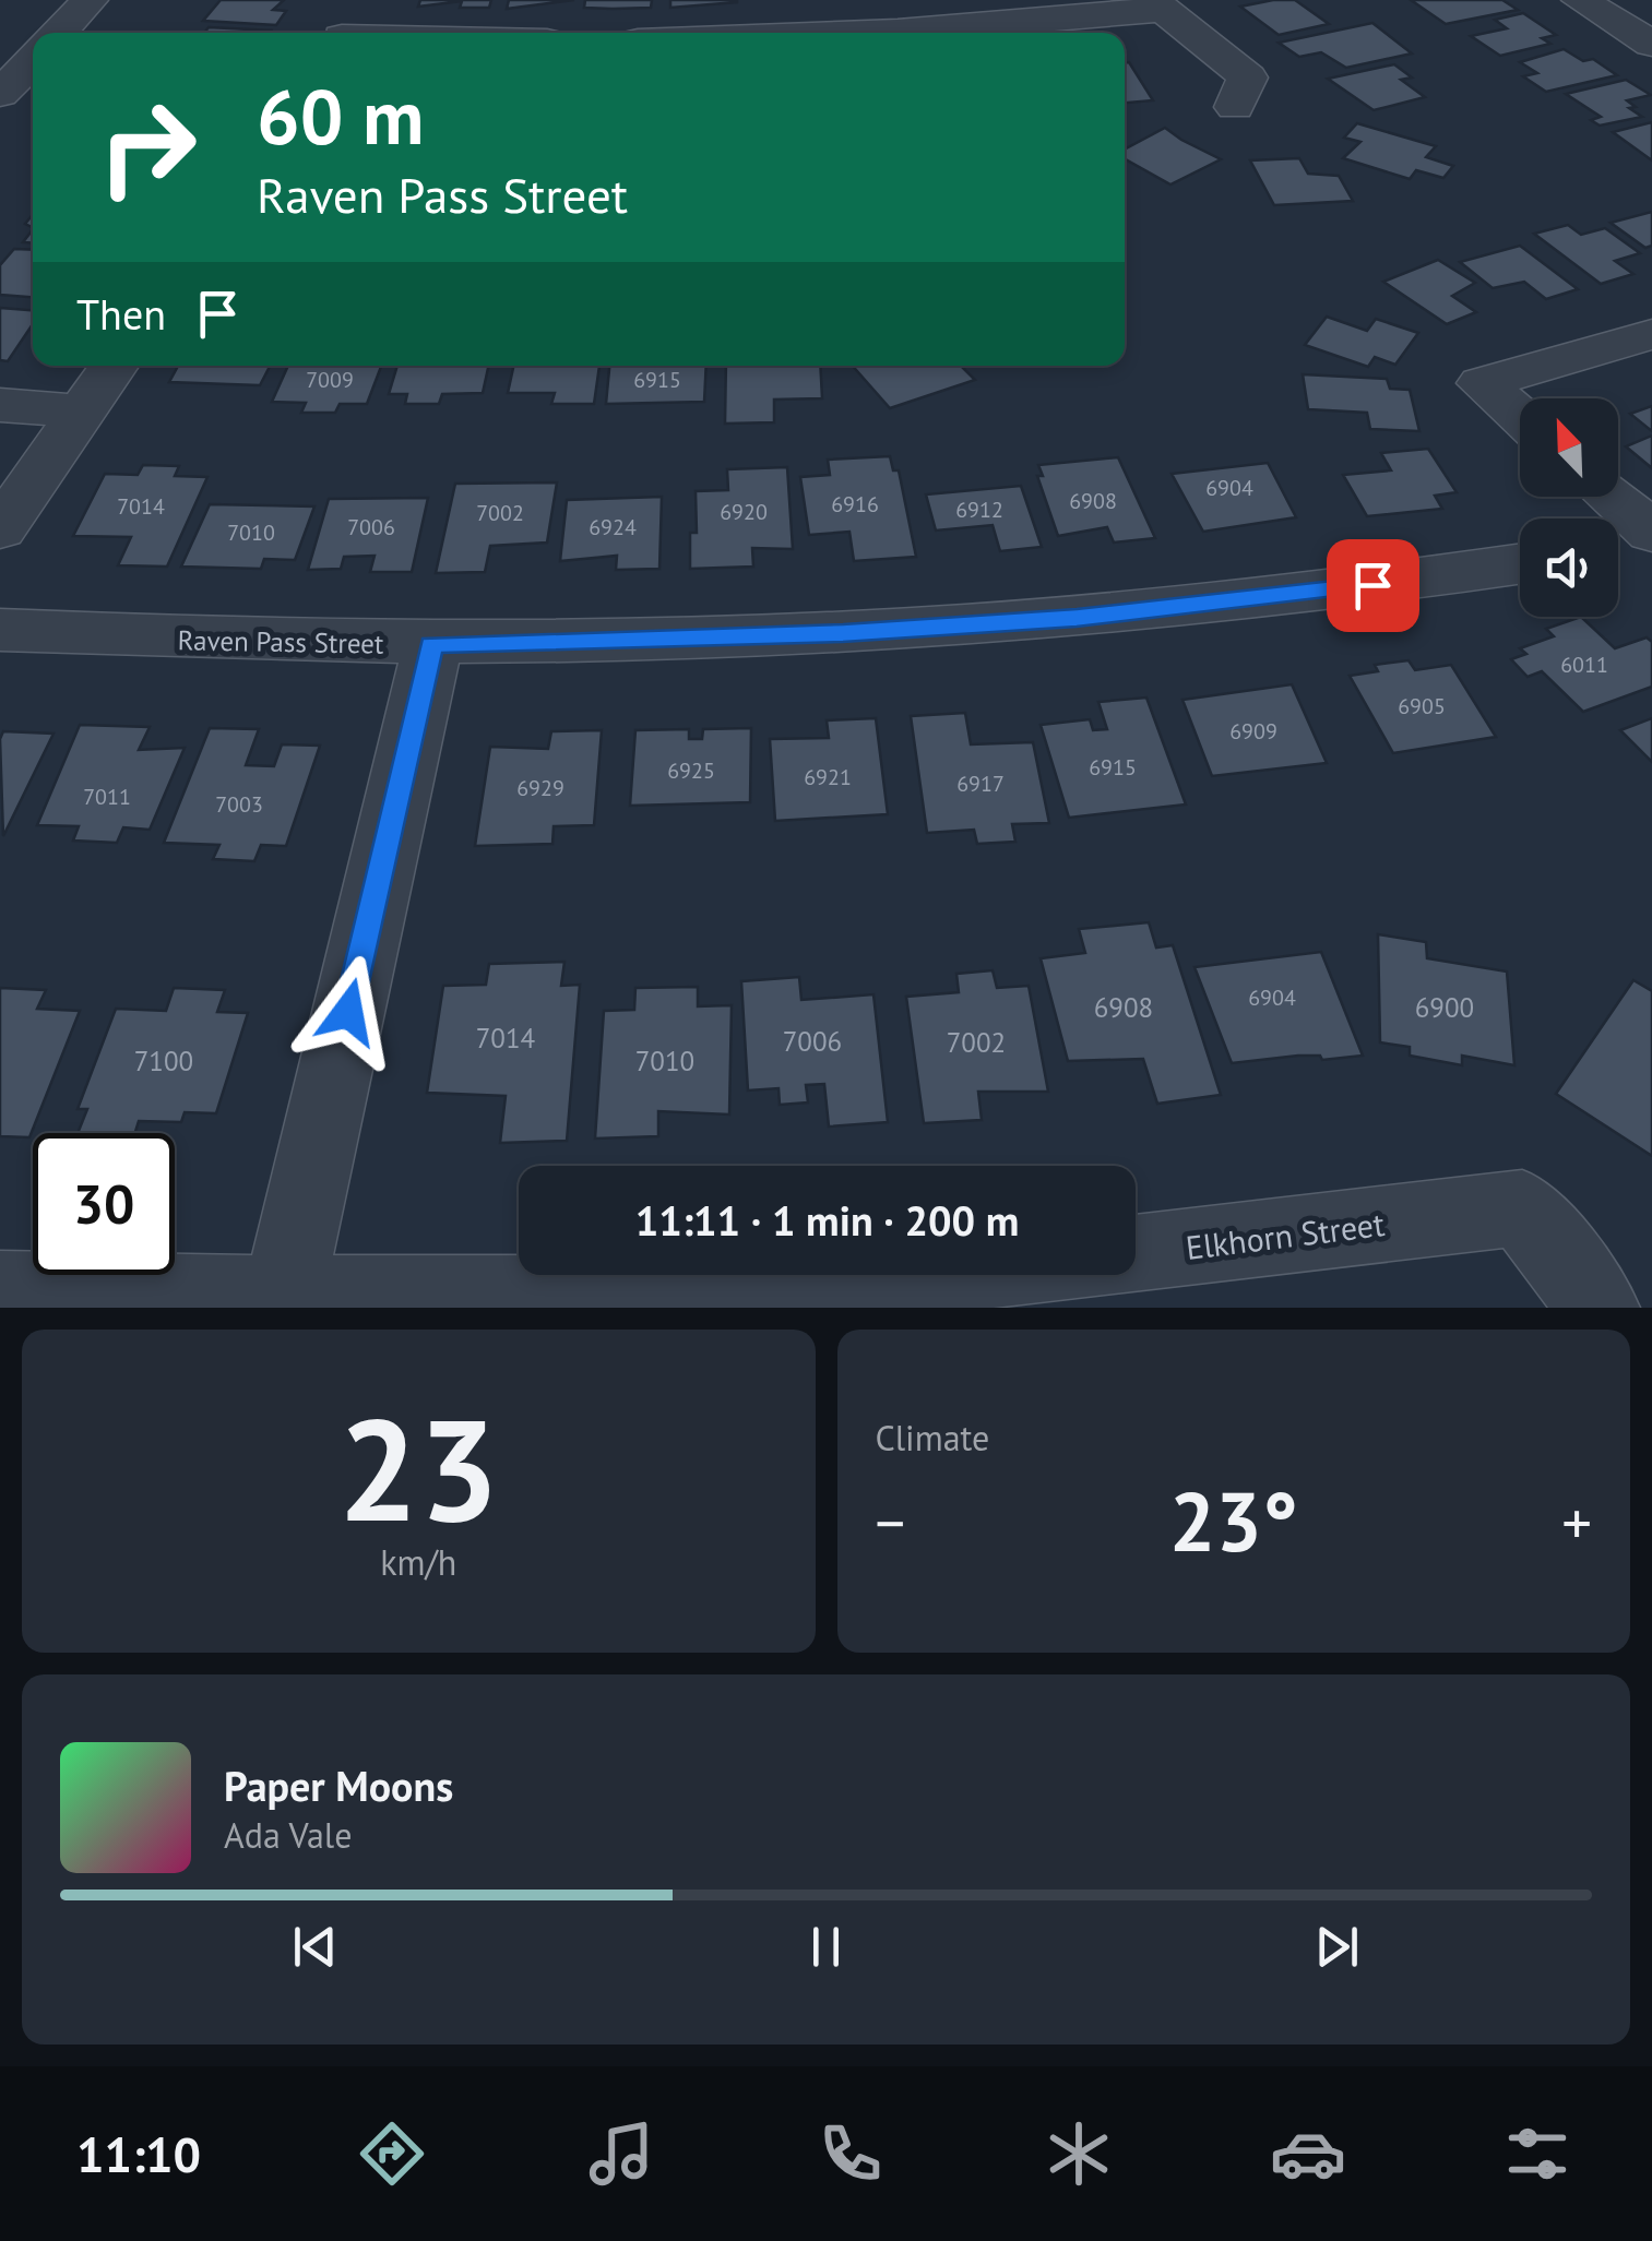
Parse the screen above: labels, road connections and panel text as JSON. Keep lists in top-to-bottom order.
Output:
{
  "streets": {
    "street": ["Raven Pass Street", "Elkhorn Street"]
  },
  "house_numbers": [
    "7009",
    "6915",
    "6904",
    "6908",
    "6916",
    "7014",
    "6912",
    "6920",
    "7002",
    "7006",
    "6924",
    "7010",
    "6011",
    "6905",
    "6909",
    "6915",
    "6925",
    "6921",
    "6917",
    "6929",
    "7011",
    "7003",
    "6904",
    "6908",
    "6900",
    "7014",
    "7006",
    "7002",
    "7100",
    "7010"
  ],
  "north": "top left",
  "page": {
    "turn": ["60 m", "Raven Pass Street"],
    "then": "Then",
    "limit": "30",
    "trip": "11:11 · 1 min · 200 m",
    "tile": [
      ["23", "km/h"],
      "Climate"
    ],
    "heat": ["−", "23°", "+"],
    "song": ["Paper Moons", "Ada Vale"],
    "tabs": "11:10"
  }
}
